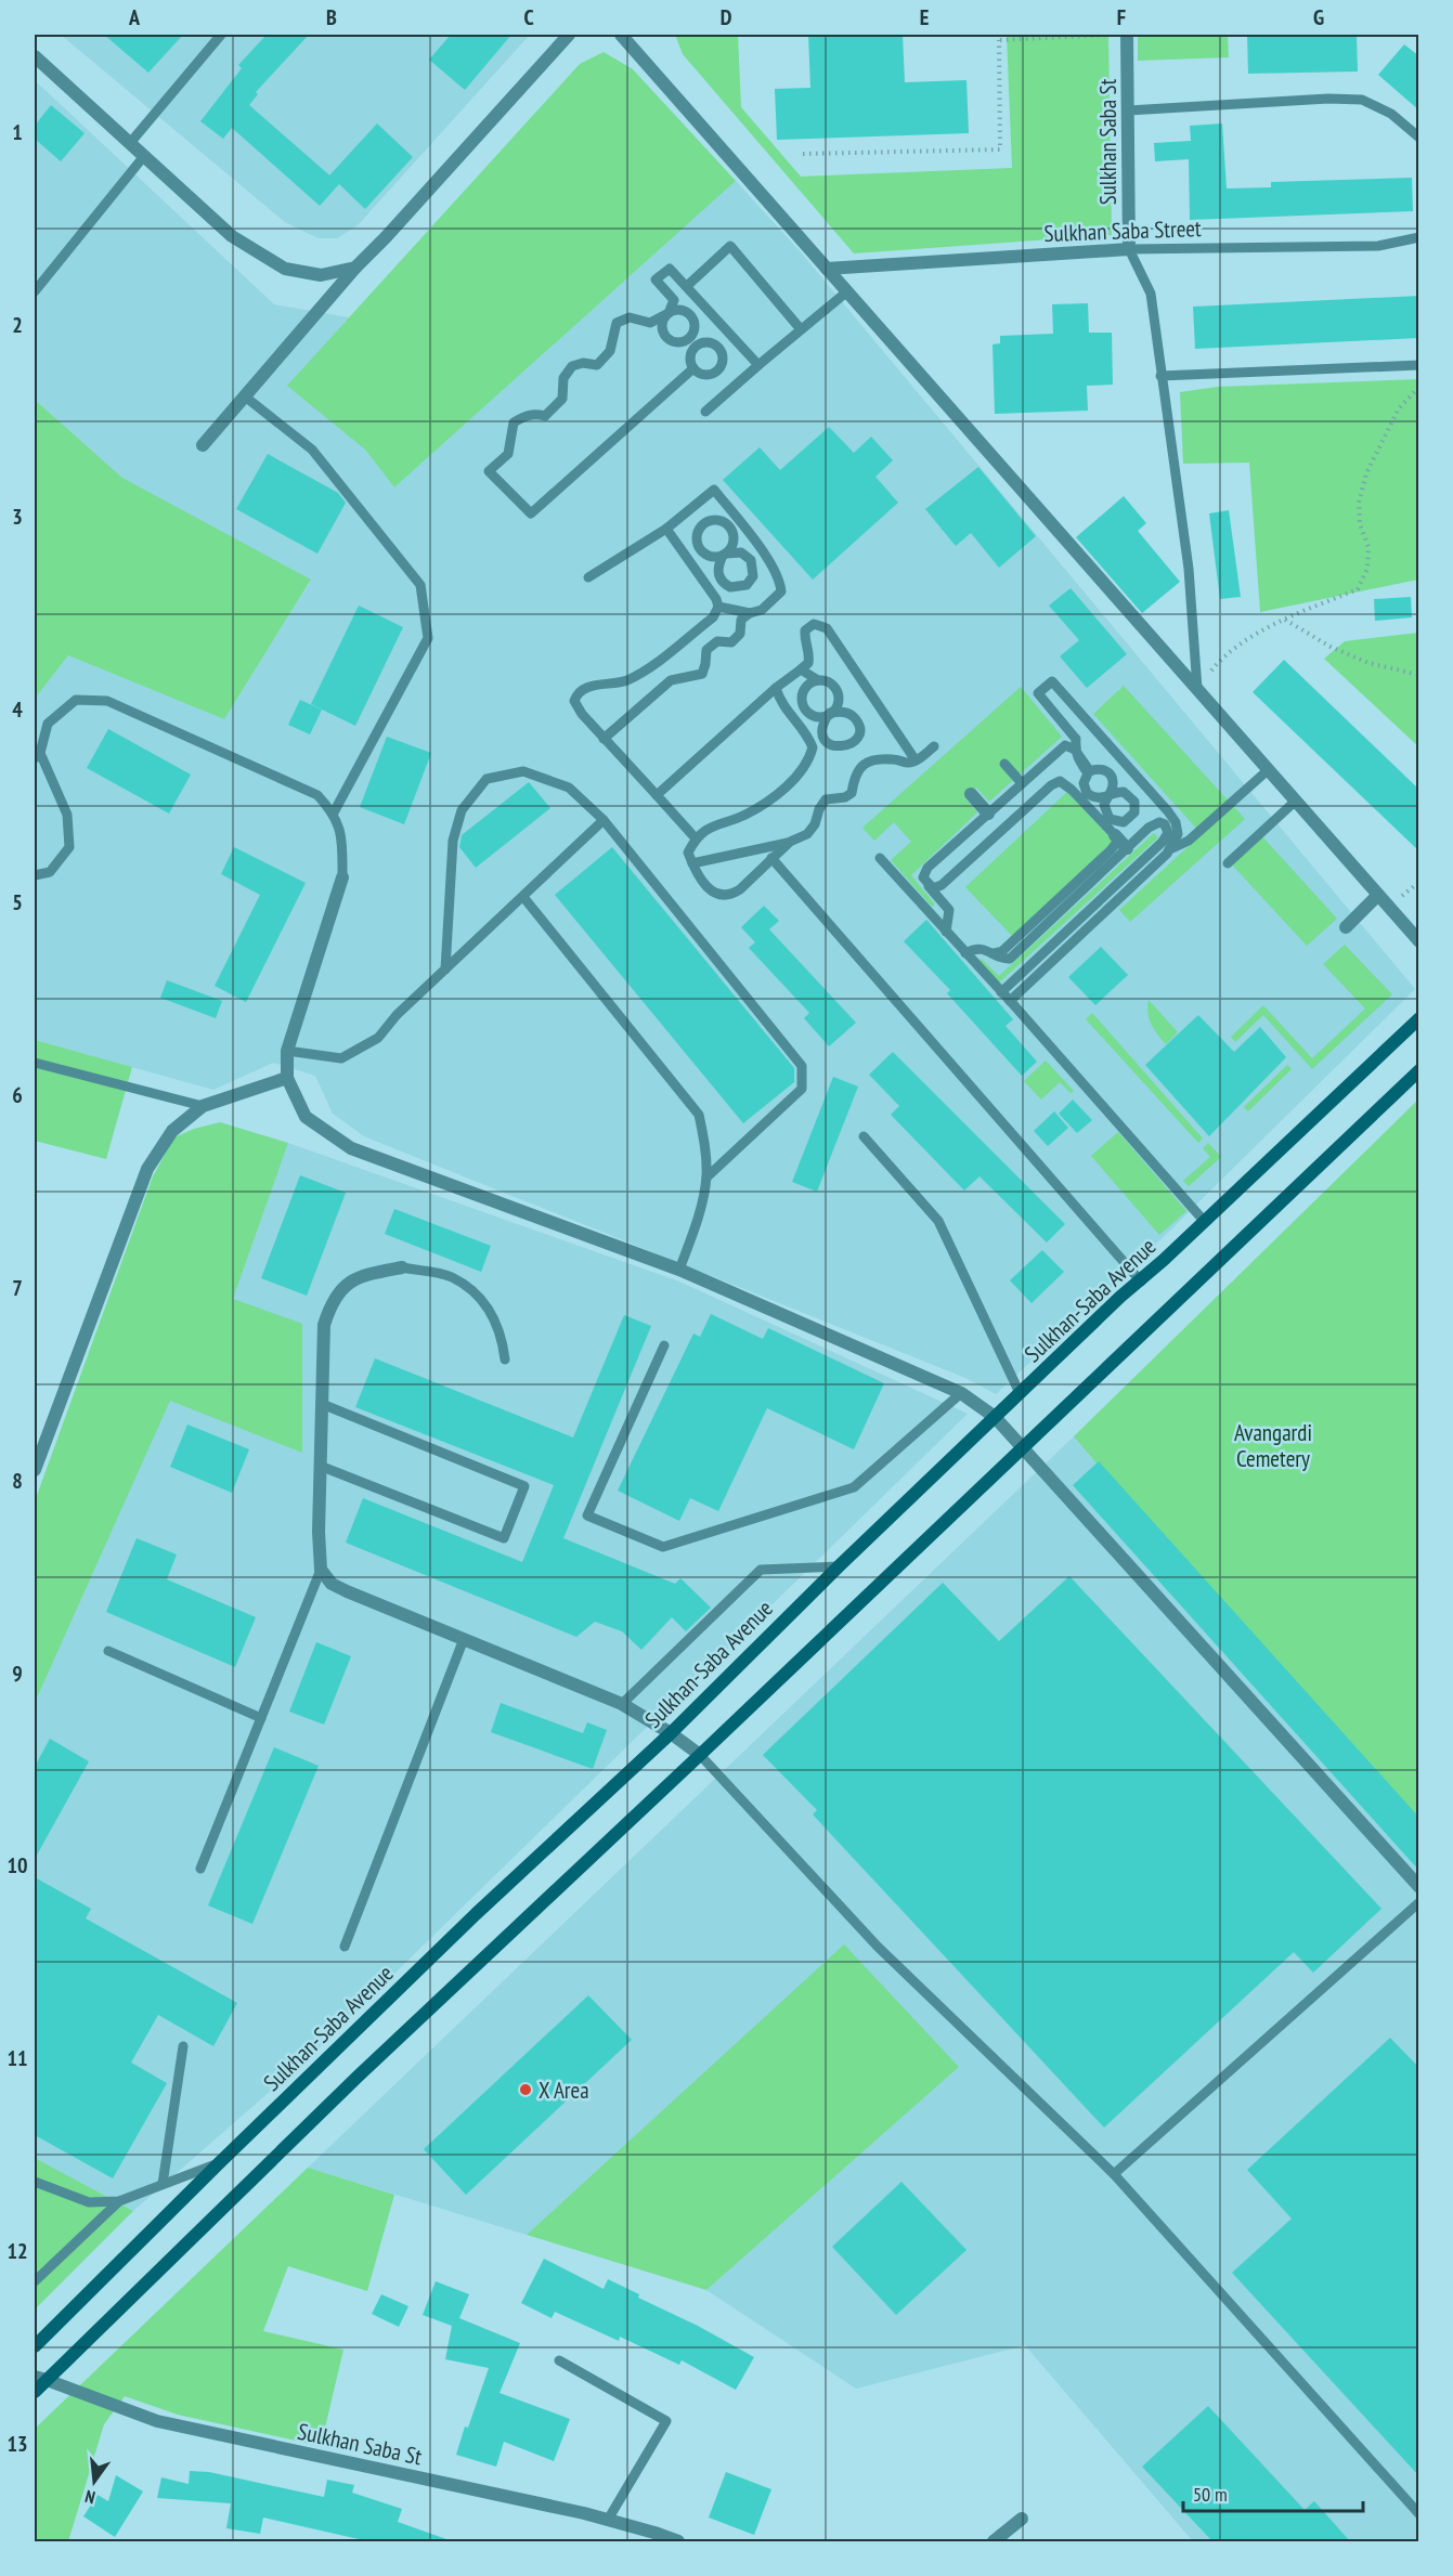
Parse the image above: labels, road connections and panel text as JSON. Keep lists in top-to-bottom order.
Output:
{
  "streets": {
    "main road": ["Sulkhan-Saba Avenue"],
    "street": ["Sulkhan Saba St", "Sulkhan Saba Street"]
  },
  "crossings": [
    ["Sulkhan Saba St", "Sulkhan Saba Street"]
  ],
  "parks": ["Avangardi Cemetery"],
  "places": ["X Area"],
  "scale_bar": "50 m",
  "north": "bottom",
  "grid": {
    "columns": [
      "A",
      "B",
      "C",
      "D",
      "E",
      "F",
      "G"
    ],
    "rows": [
      "1",
      "2",
      "3",
      "4",
      "5",
      "6",
      "7",
      "8",
      "9",
      "10",
      "11",
      "12",
      "13"
    ]
  }
}
